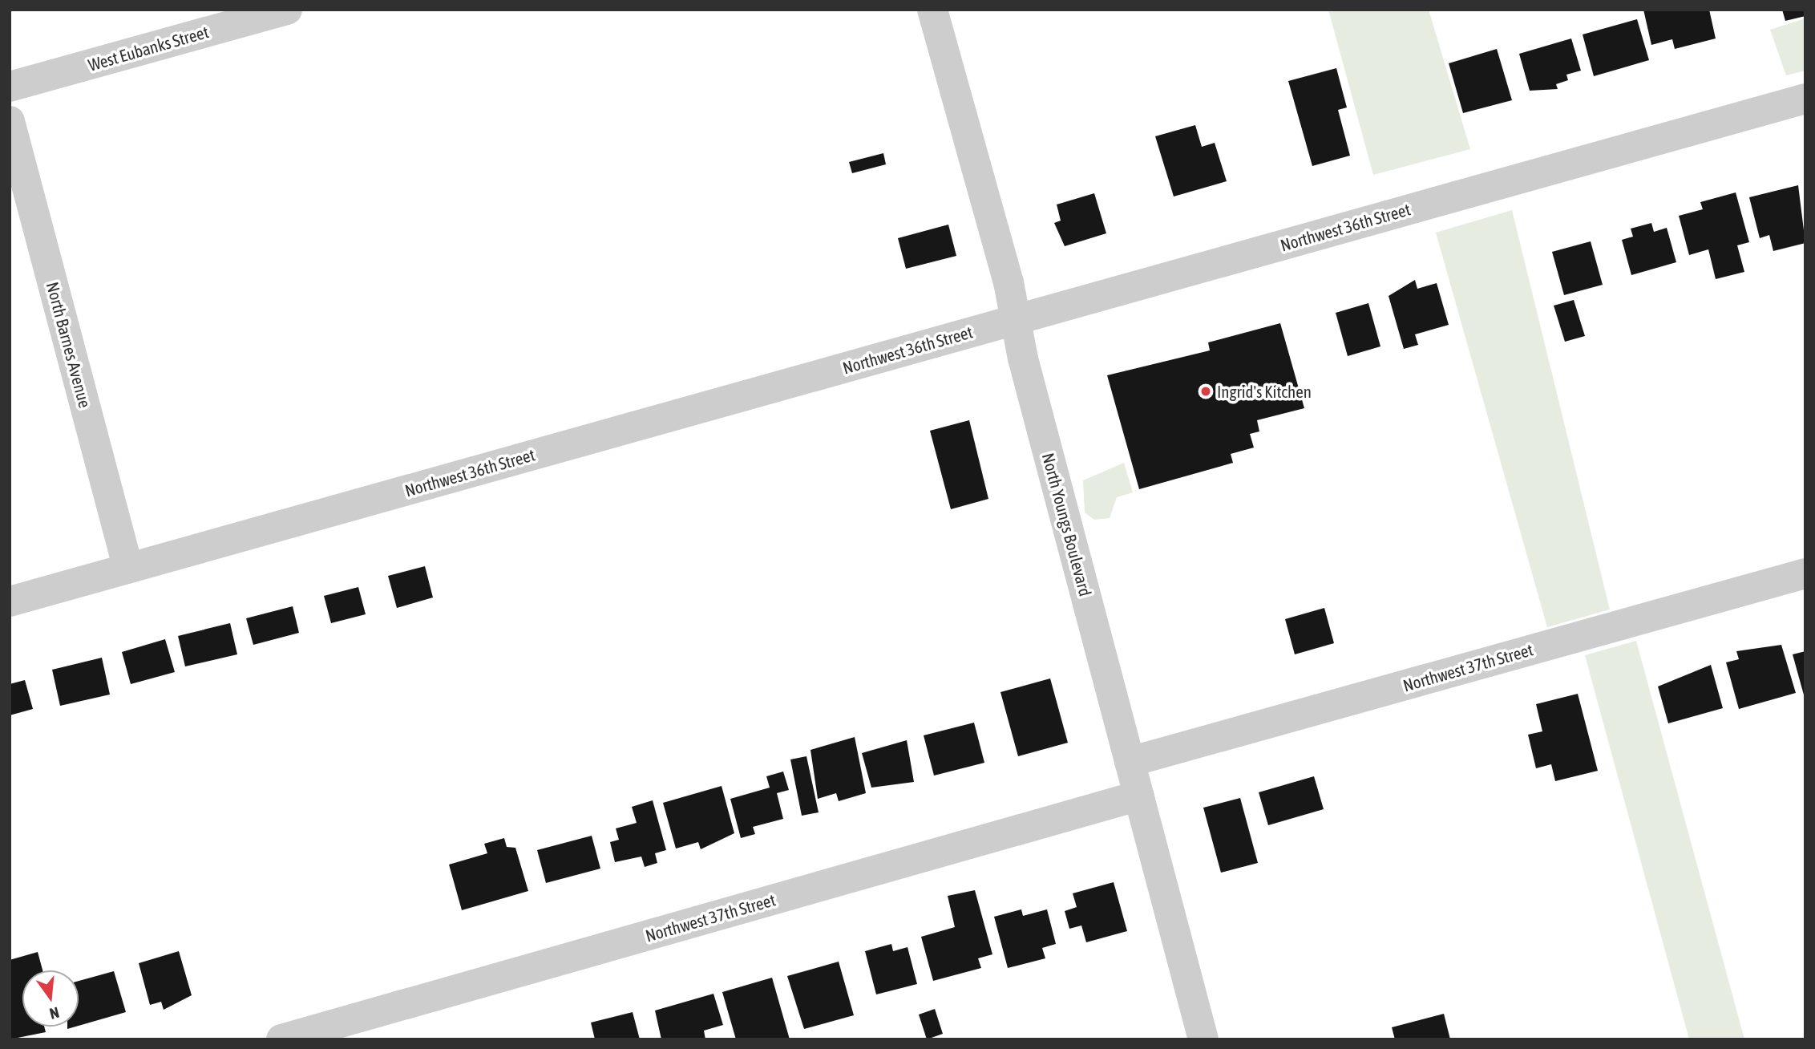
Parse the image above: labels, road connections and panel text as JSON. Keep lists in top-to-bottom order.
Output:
{
  "streets": {
    "street": [
      "West Eubanks Street",
      "Northwest 36th Street",
      "North Barnes Avenue",
      "North Youngs Boulevard",
      "Northwest 37th Street"
    ]
  },
  "crossings": [
    ["Northwest 36th Street", "North Barnes Avenue"],
    ["Northwest 36th Street", "North Youngs Boulevard"],
    ["North Youngs Boulevard", "Northwest 37th Street"]
  ],
  "places": ["Ingrid's Kitchen"],
  "north": "bottom"
}
